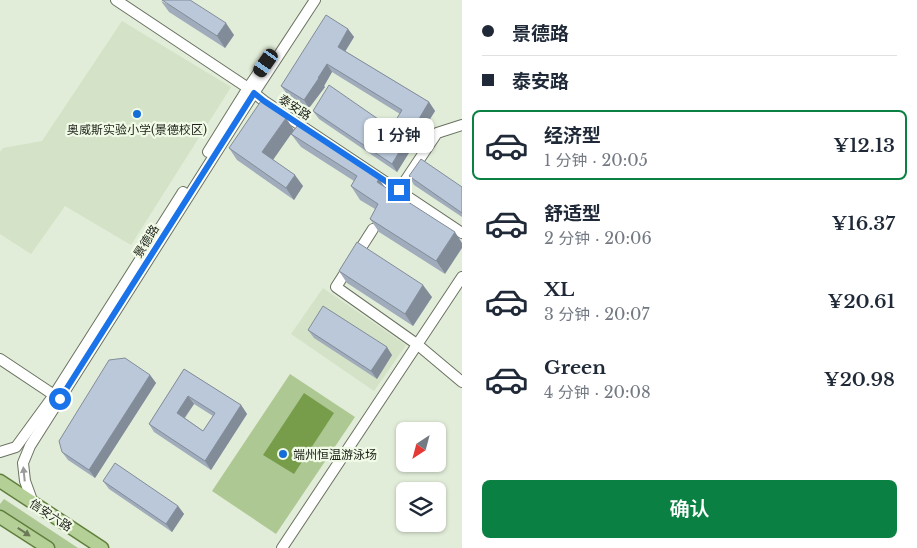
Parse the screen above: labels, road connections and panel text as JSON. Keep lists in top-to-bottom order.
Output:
{
  "streets": {
    "main road": ["信安六路"],
    "street": ["泰安路", "景德路"]
  },
  "crossings": [
    ["泰安路", "景德路"],
    ["景德路", "信安六路"]
  ],
  "places": ["奥威斯实验小学(景德校区)", "端州恒温游泳场"],
  "north": "bottom left",
  "page": {
    "banner": ["景德路", "泰安路"],
    "list": [
      {
        "name": "经济型",
        "note": "1 分钟 · 20:05",
        "value": "¥12.13"
      },
      {
        "name": "舒适型",
        "note": "2 分钟 · 20:06",
        "value": "¥16.37"
      },
      {
        "name": "XL",
        "note": "3 分钟 · 20:07",
        "value": "¥20.61"
      },
      {
        "name": "Green",
        "note": "4 分钟 · 20:08",
        "value": "¥20.98"
      }
    ],
    "bubble": "1 分钟",
    "buttons": "确认"
  }
}
